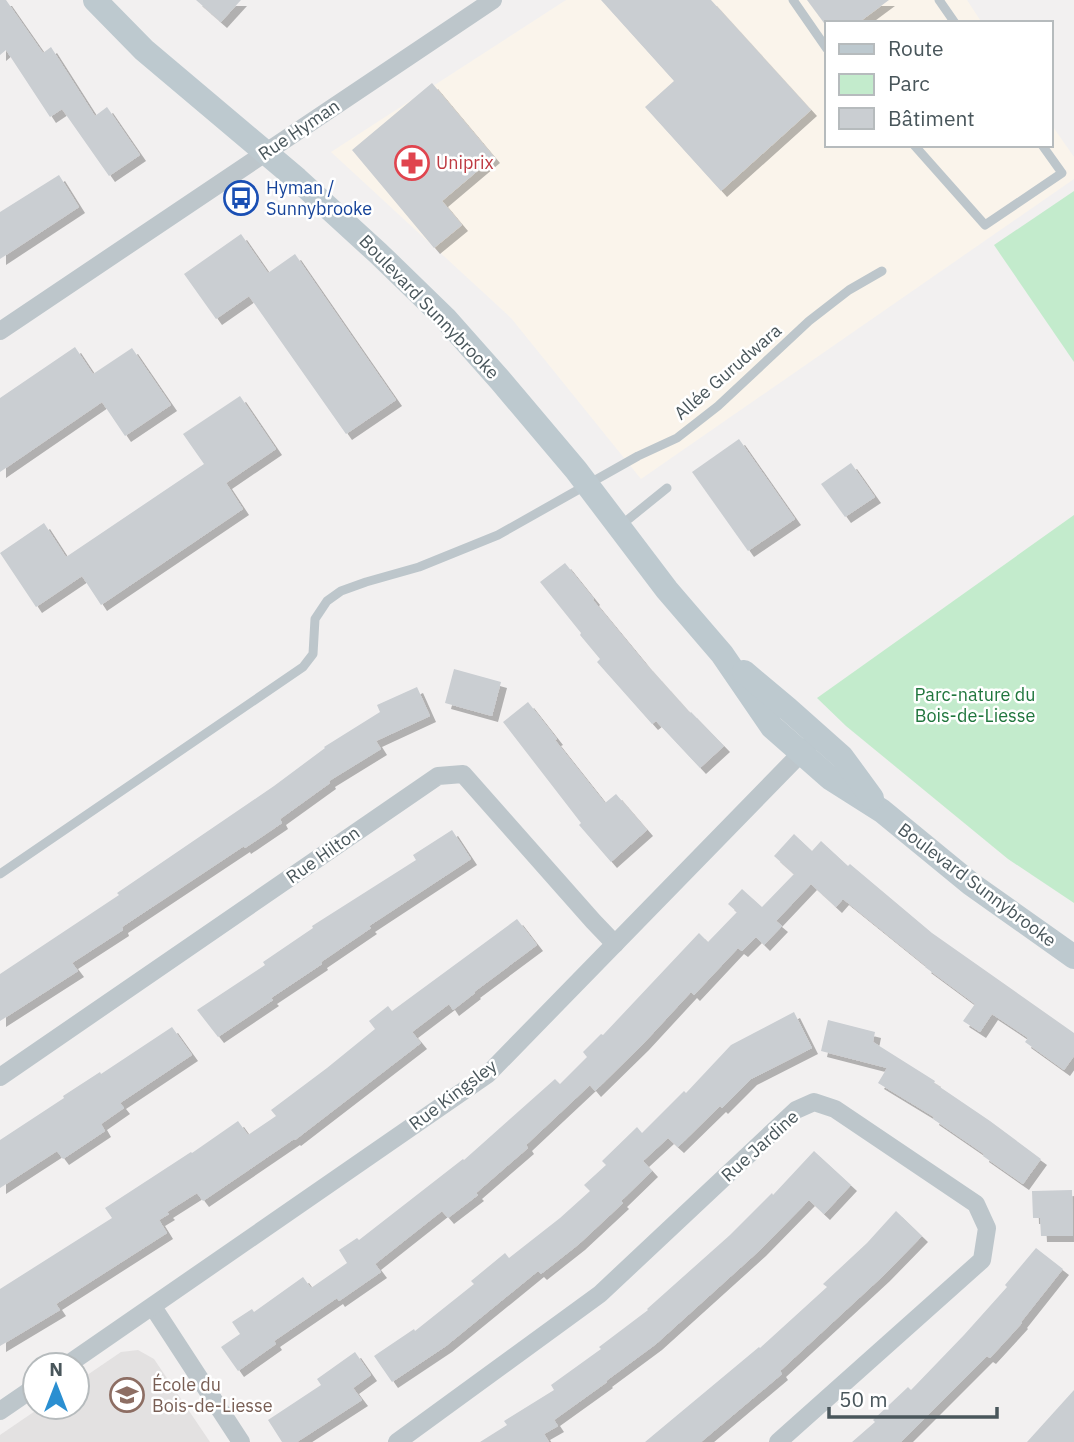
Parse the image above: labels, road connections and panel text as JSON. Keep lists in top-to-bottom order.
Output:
{
  "streets": {
    "street": [
      "Rue Hyman",
      "Boulevard Sunnybrooke",
      "Rue Hilton",
      "Rue Kingsley",
      "Rue Jardine"
    ],
    "lane": ["Allée Gurudwara"]
  },
  "crossings": [
    ["Rue Hyman", "Boulevard Sunnybrooke"],
    ["Boulevard Sunnybrooke", "Allée Gurudwara"],
    ["Boulevard Sunnybrooke", "Rue Kingsley"],
    ["Rue Hilton", "Rue Kingsley"]
  ],
  "parks": ["Parc-nature du Bois-de-Liesse"],
  "places": {
    "pharmacy": ["Uniprix"],
    "bus stop": ["Hyman / Sunnybrooke"],
    "school or university": ["École du Bois-de-Liesse"]
  },
  "legend": ["Route", "Parc", "Bâtiment"],
  "scale_bar": "50 m",
  "north": "top"
}
